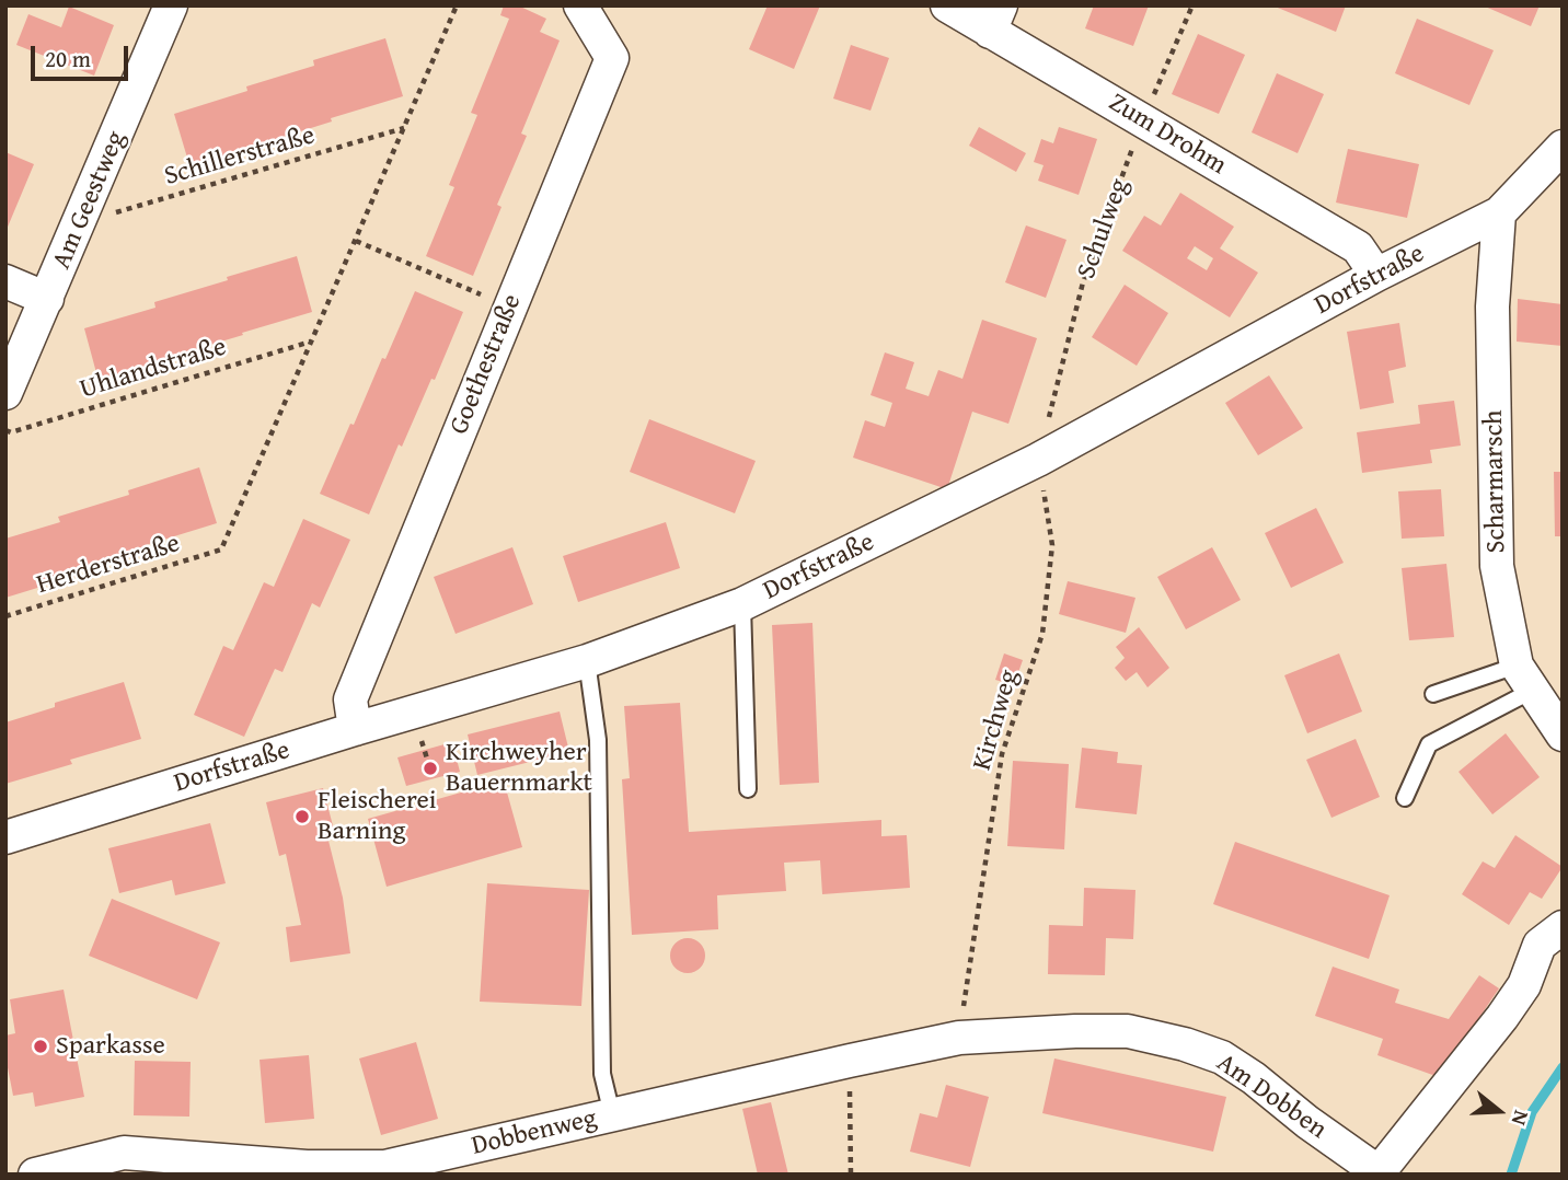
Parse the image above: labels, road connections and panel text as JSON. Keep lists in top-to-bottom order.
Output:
{
  "streets": {
    "street": [
      "Zum Drohm",
      "Am Geestweg",
      "Dorfstraße",
      "Goethestraße",
      "Scharmarsch",
      "Am Dobben",
      "Dobbenweg"
    ],
    "path": [
      "Schillerstraße",
      "Schulweg",
      "Uhlandstraße",
      "Herderstraße",
      "Kirchweg"
    ]
  },
  "crossings": [
    ["Zum Drohm", "Schulweg"],
    ["Zum Drohm", "Dorfstraße"],
    ["Schillerstraße", "Am Geestweg"],
    ["Schulweg", "Dorfstraße"],
    ["Schulweg", "Kirchweg"],
    ["Dorfstraße", "Goethestraße"],
    ["Dorfstraße", "Scharmarsch"],
    ["Dorfstraße", "Kirchweg"],
    ["Uhlandstraße", "Herderstraße"],
    ["Kirchweg", "Am Dobben"],
    ["Am Dobben", "Dobbenweg"]
  ],
  "places": ["Kirchweyher Bauernmarkt", "Fleischerei Barning", "Sparkasse"],
  "scale_bar": "20 m",
  "north": "right"
}
